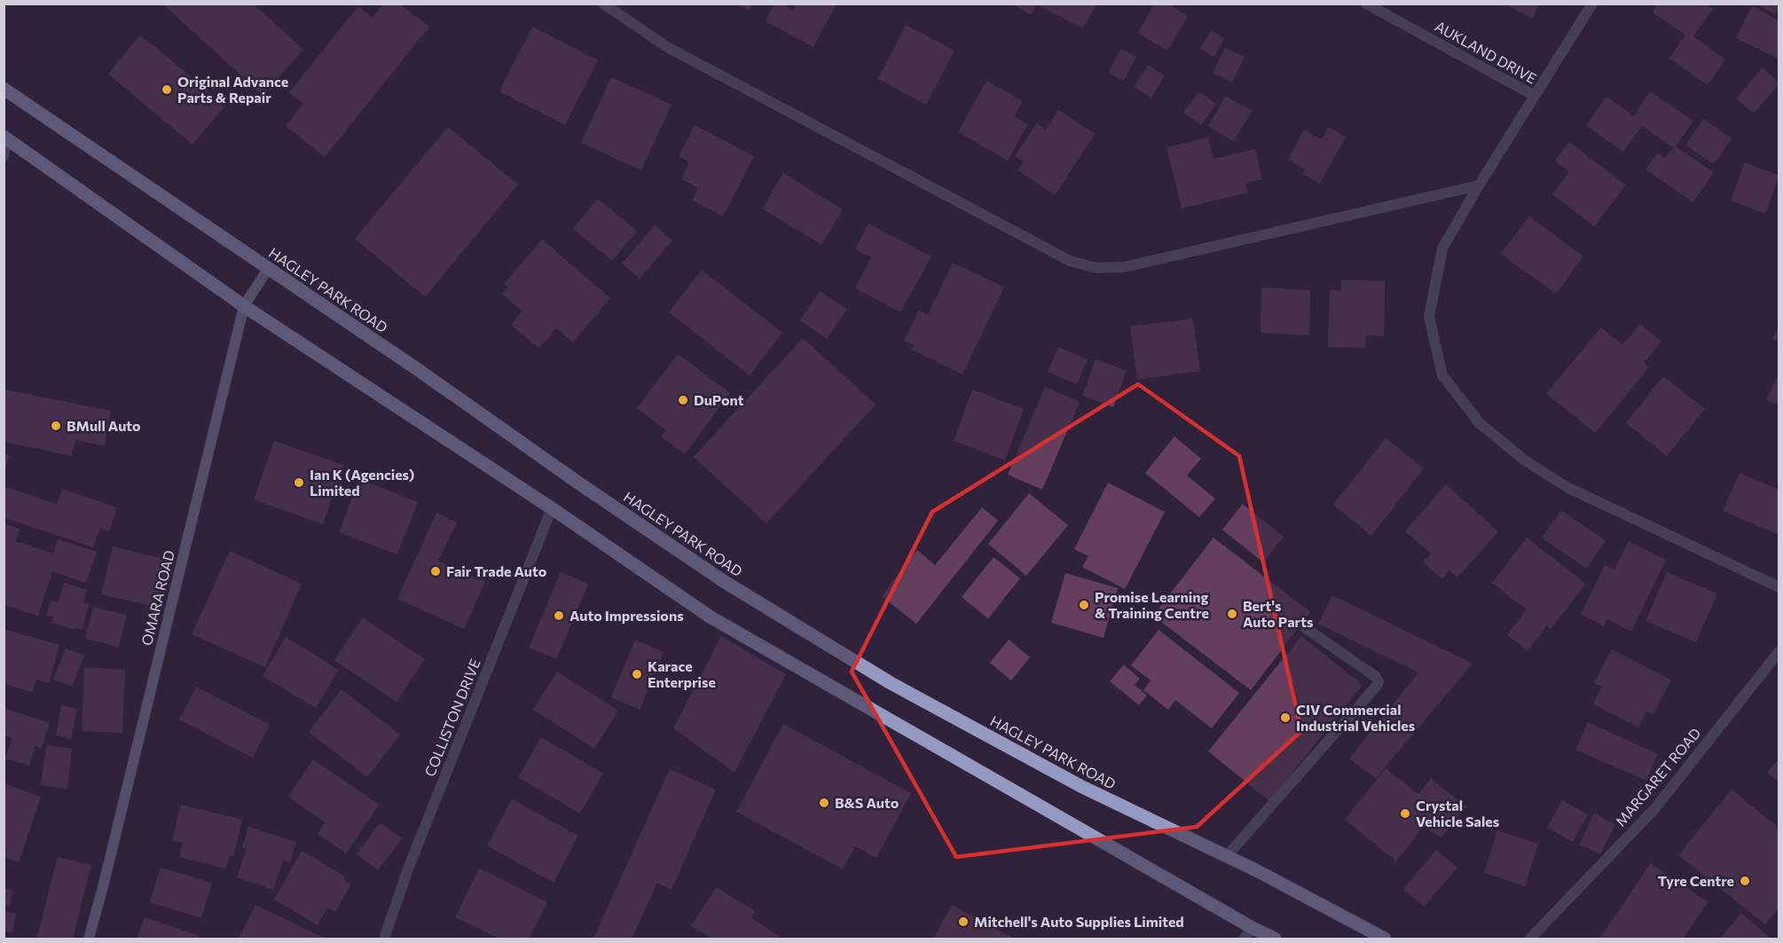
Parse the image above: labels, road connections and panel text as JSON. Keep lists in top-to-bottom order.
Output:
{
  "streets": {
    "main road": ["HAGLEY PARK ROAD"],
    "street": [
      "AUKLAND DRIVE",
      "OMARA ROAD",
      "COLLISTON DRIVE",
      "MARGARET ROAD"
    ]
  },
  "crossings": [
    ["HAGLEY PARK ROAD", "OMARA ROAD"]
  ],
  "places": [
    "Original Advance Parts & Repair",
    "DuPont",
    "BMull Auto",
    "Ian K (Agencies) Limited",
    "Fair Trade Auto",
    "Promise Learning & Training Centre",
    "Bert's Auto Parts",
    "Auto Impressions",
    "Karace Enterprise",
    "CIV Commercial Industrial Vehicles",
    "B&S Auto",
    "Crystal Vehicle Sales",
    "Tyre Centre",
    "Mitchell's Auto Supplies Limited"
  ]
}
